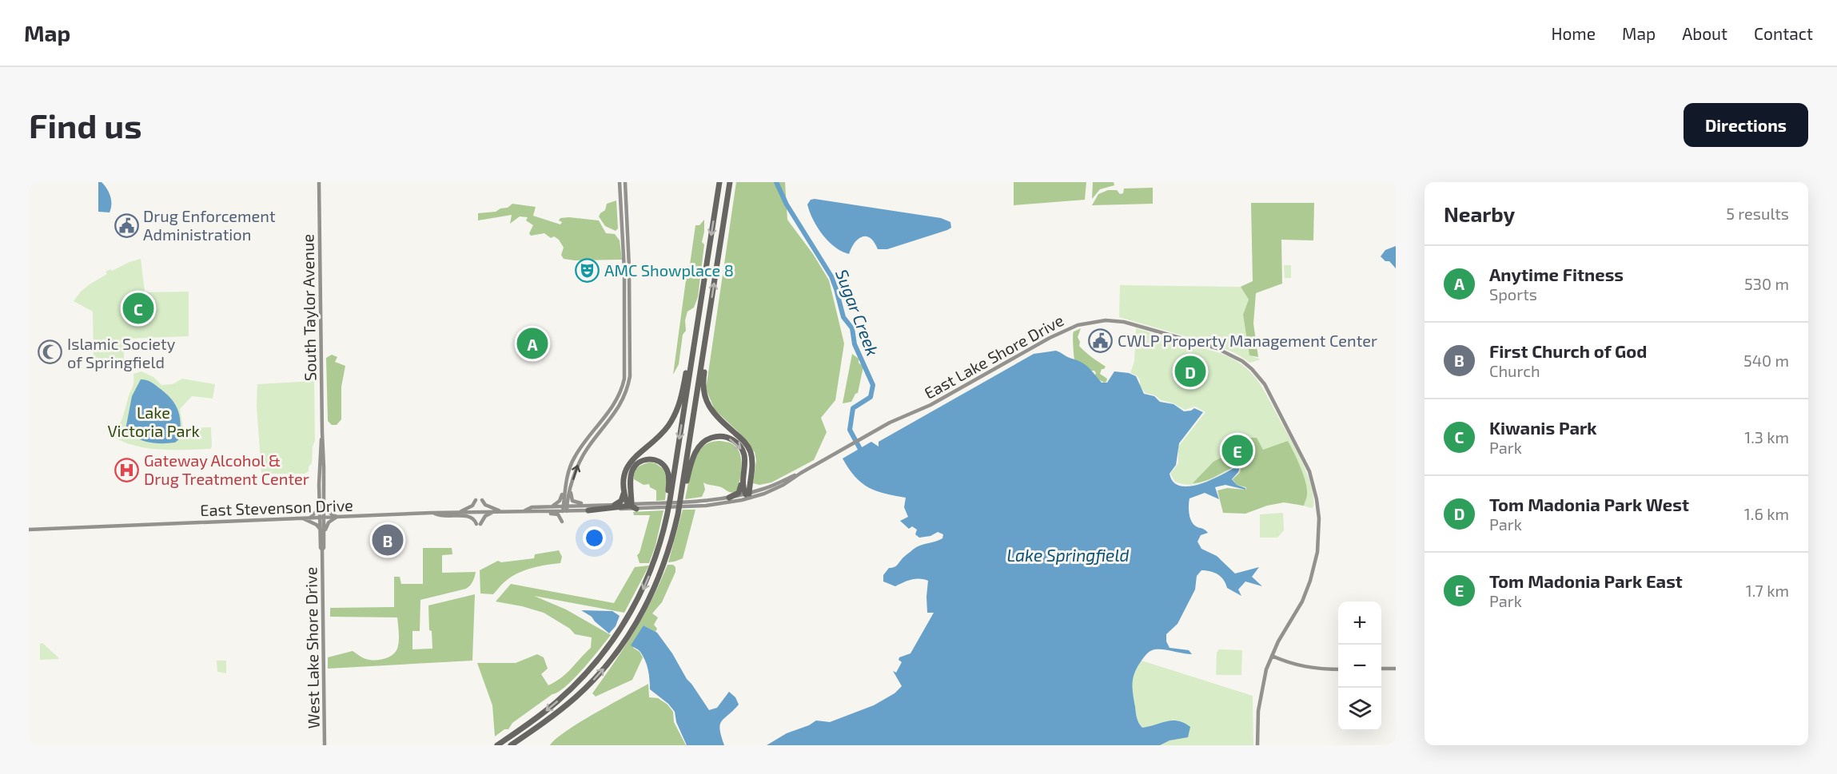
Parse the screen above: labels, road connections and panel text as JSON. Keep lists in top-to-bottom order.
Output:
{
  "streets": {
    "main road": [
      "South Taylor Avenue",
      "East Lake Shore Drive",
      "East Stevenson Drive",
      "West Lake Shore Drive"
    ]
  },
  "crossings": [
    ["South Taylor Avenue", "East Stevenson Drive"],
    ["South Taylor Avenue", "West Lake Shore Drive"],
    ["East Lake Shore Drive", "East Stevenson Drive"],
    ["East Stevenson Drive", "West Lake Shore Drive"]
  ],
  "water": ["Sugar Creek", "Lake Springfield"],
  "parks": ["Lake Victoria Park"],
  "places": {
    "public building": ["Drug Enforcement Administration", "CWLP Property Management Center"],
    "theatre": ["AMC Showplace 8"],
    "mosque": ["Islamic Society of Springfield"],
    "hospital": ["Gateway Alcohol & Drug Treatment Center"]
  },
  "page": {
    "header": "Map",
    "nav": [
      "Home",
      "Map",
      "About",
      "Contact"
    ],
    "buttons": "Directions",
    "title": "Find us",
    "heading": ["Nearby", "5 results"],
    "list": [
      {
        "mark": "A",
        "name": "Anytime Fitness",
        "note": "Sports",
        "value": "530 m"
      },
      {
        "mark": "B",
        "name": "First Church of God",
        "note": "Church",
        "value": "540 m"
      },
      {
        "mark": "C",
        "name": "Kiwanis Park",
        "note": "Park",
        "value": "1.3 km"
      },
      {
        "mark": "D",
        "name": "Tom Madonia Park West",
        "note": "Park",
        "value": "1.6 km"
      },
      {
        "mark": "E",
        "name": "Tom Madonia Park East",
        "note": "Park",
        "value": "1.7 km"
      }
    ],
    "pins": [
      "C",
      "A",
      "D",
      "E",
      "B"
    ],
    "map_buttons": ["+", "−"]
  }
}
